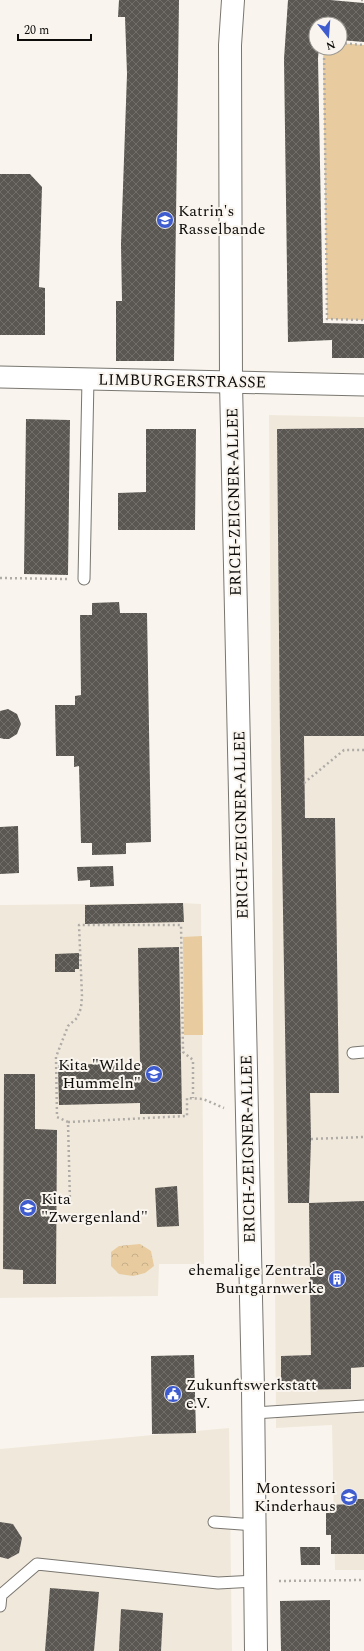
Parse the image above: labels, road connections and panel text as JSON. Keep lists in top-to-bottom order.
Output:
{
  "streets": {
    "street": ["LIMBURGERSTRASSE", "ERICH-ZEIGNER-ALLEE"]
  },
  "crossings": [
    ["LIMBURGERSTRASSE", "ERICH-ZEIGNER-ALLEE"]
  ],
  "places": {
    "school or university": [
      "Katrin's Rasselbande",
      "Kita \"Wilde Hummeln\"",
      "Kita \"Zwergenland\"",
      "Montessori Kinderhaus"
    ],
    "building": ["ehemalige Zentrale Buntgarnwerke"],
    "public building": ["Zukunftswerkstatt e.V."]
  },
  "scale_bar": "20 m",
  "north": "bottom"
}
